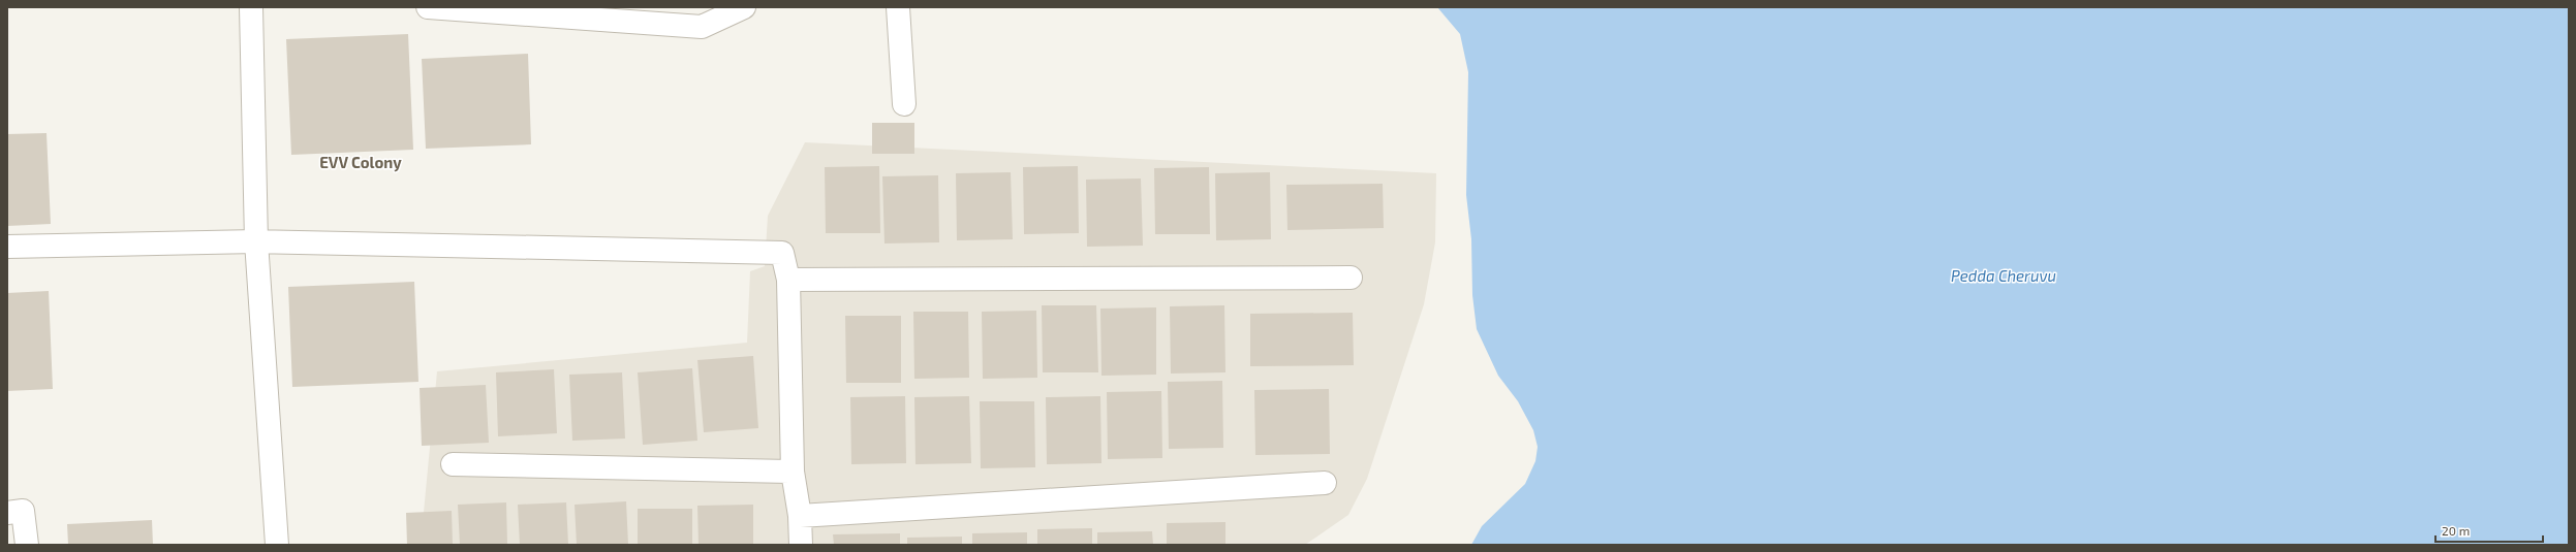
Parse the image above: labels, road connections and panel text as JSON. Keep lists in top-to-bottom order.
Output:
{
  "districts": ["EVV Colony"],
  "water": ["Pedda Cheruvu"],
  "scale_bar": "20 m"
}
